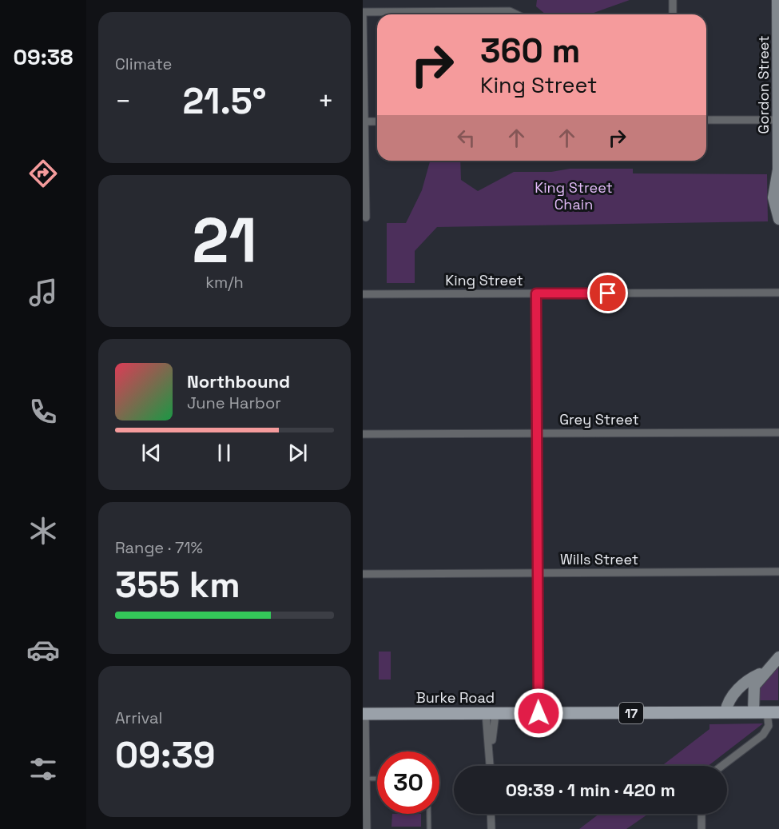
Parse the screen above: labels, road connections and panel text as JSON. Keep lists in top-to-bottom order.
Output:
{
  "streets": {
    "main road": ["Burke Road", "17"],
    "street": [
      "Gordon Street",
      "King Street",
      "Grey Street",
      "Wills Street"
    ]
  },
  "parks": ["King Street Chain"],
  "page": {
    "tabs": "09:38",
    "tile": [
      "Climate",
      ["21", "km/h"],
      ["Range · 71%", "355 km"],
      ["Arrival", "09:39"]
    ],
    "turn": ["360 m", "King Street"],
    "heat": ["−", "21.5°", "+"],
    "song": ["Northbound", "June Harbor"],
    "limit": "30",
    "trip": "09:39 · 1 min · 420 m"
  }
}
